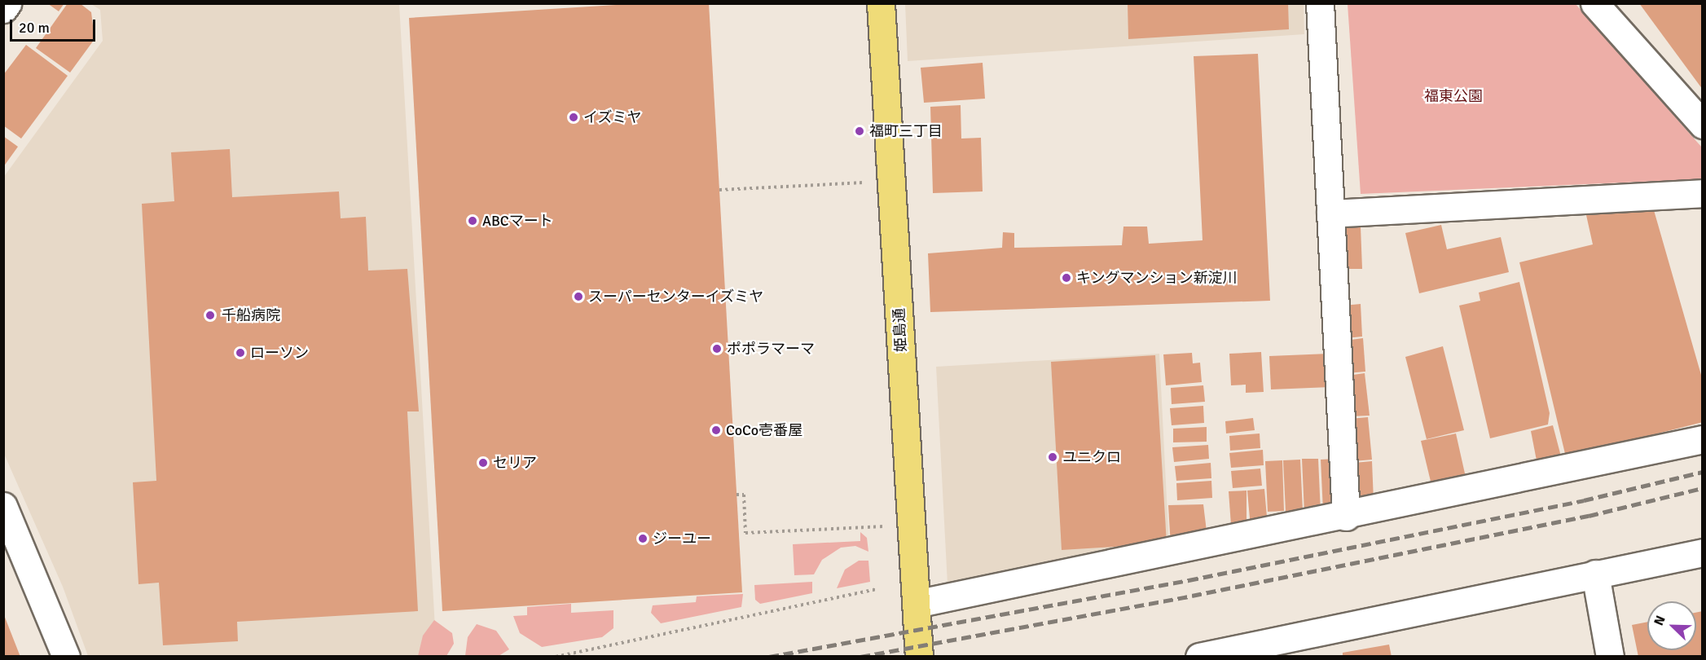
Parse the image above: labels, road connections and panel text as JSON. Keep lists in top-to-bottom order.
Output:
{
  "streets": {
    "main road": ["姫島通"]
  },
  "parks": ["福東公園"],
  "places": [
    "イズミヤ",
    "福町三丁目",
    "ABCマート",
    "キングマンション新淀川",
    "スーパーセンターイズミヤ",
    "千船病院",
    "ポポラマーマ",
    "ローソン",
    "CoCo壱番屋",
    "ユニクロ",
    "セリア",
    "ジーユー"
  ],
  "scale_bar": "20 m",
  "north": "top left"
}
